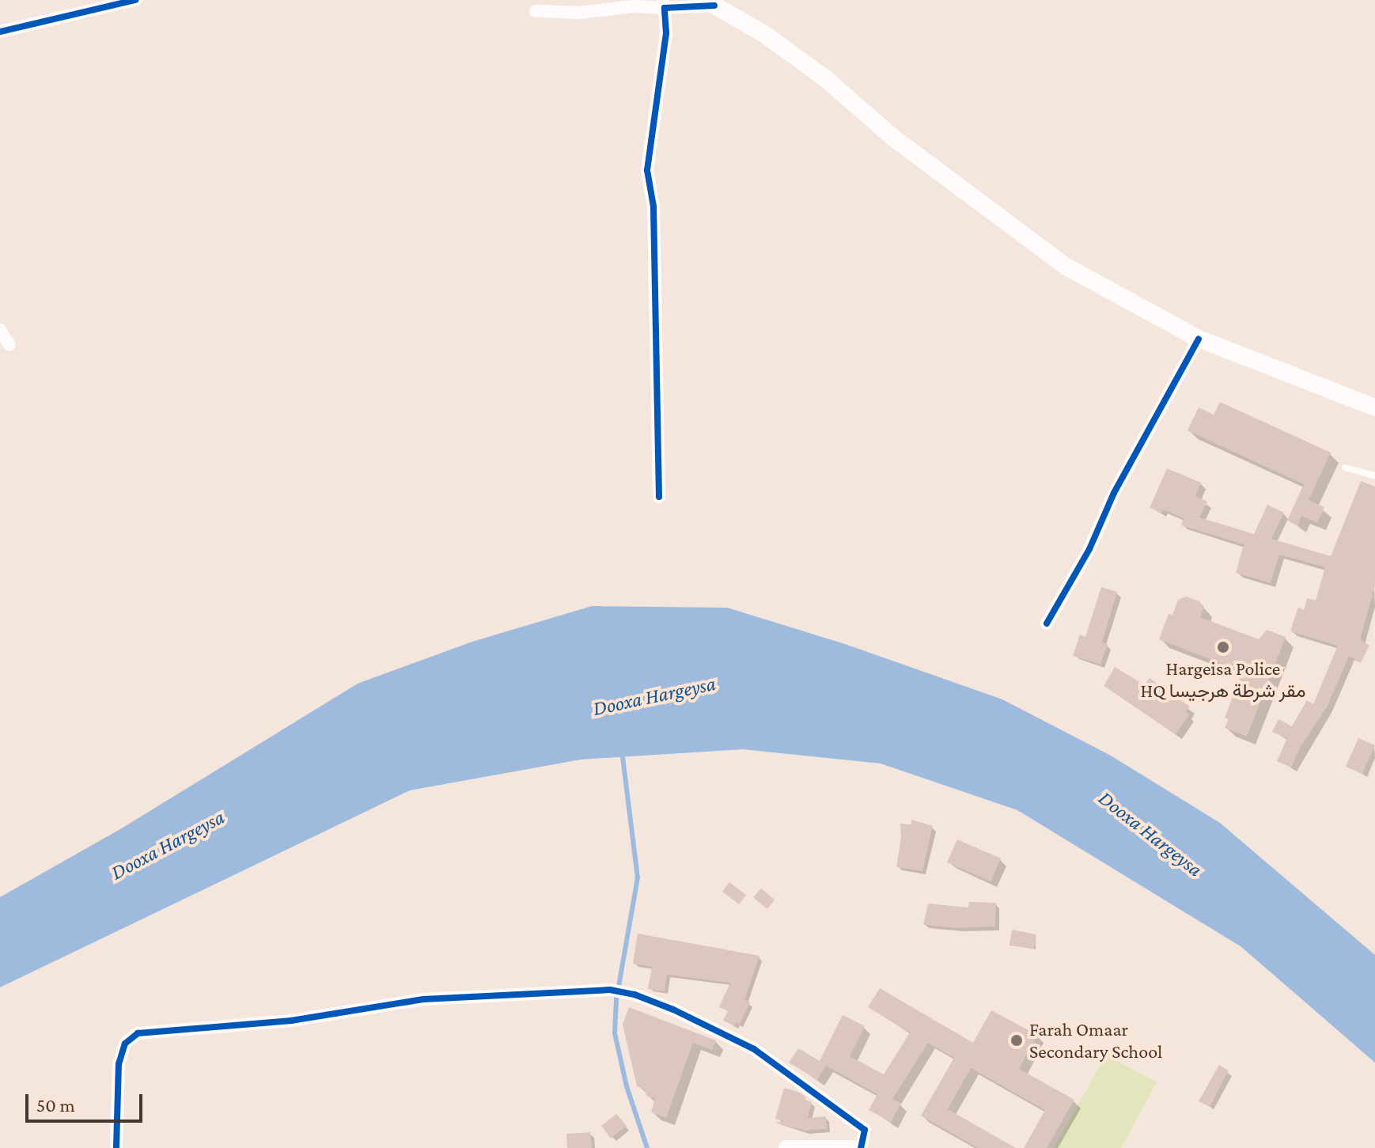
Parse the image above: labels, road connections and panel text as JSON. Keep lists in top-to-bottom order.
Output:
{
  "water": ["Dooxa Hargeysa"],
  "places": ["Hargeisa Police HQ مقر شرطة هرجيسا", "Farah Omaar Secondary School"],
  "scale_bar": "50 m"
}
